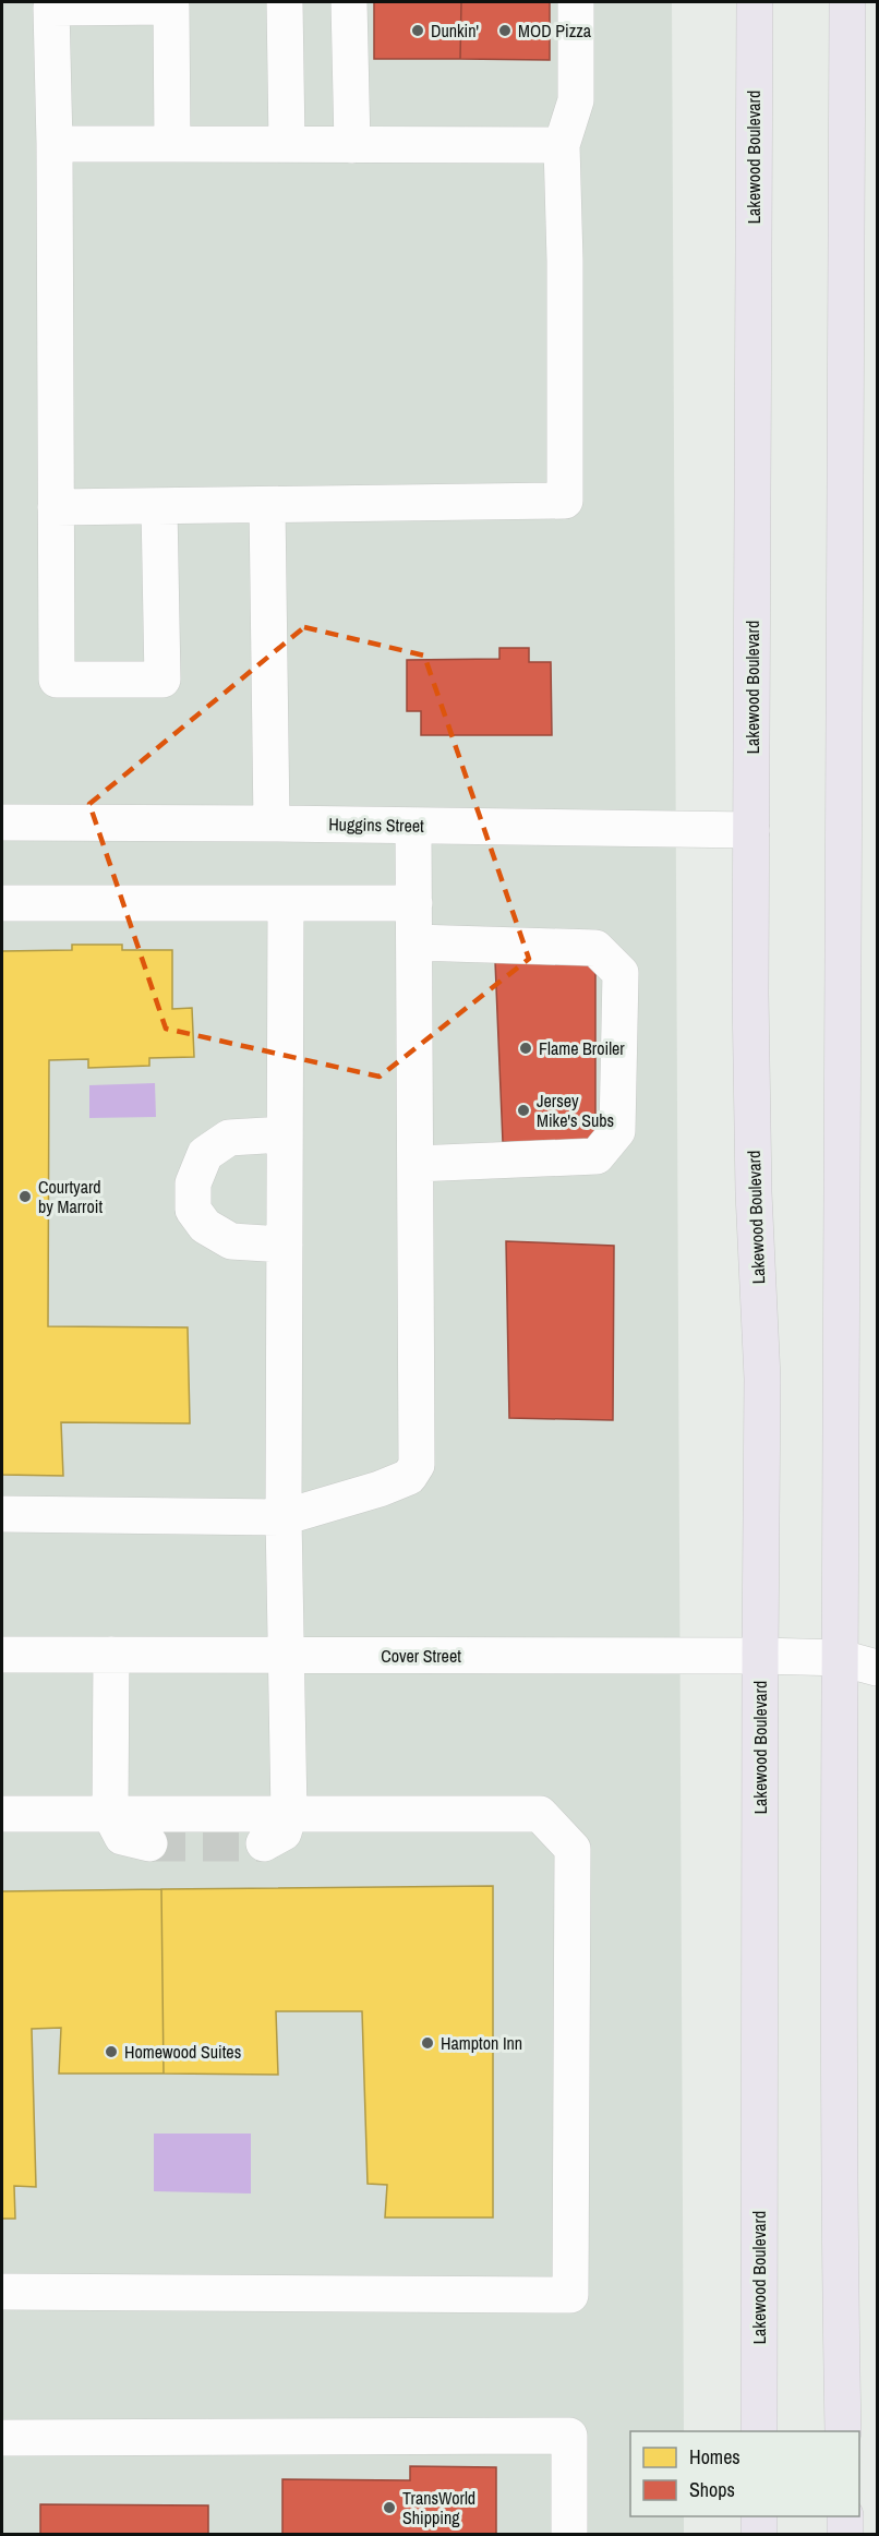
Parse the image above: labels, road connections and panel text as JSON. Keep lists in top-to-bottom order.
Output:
{
  "streets": {
    "main road": ["Lakewood Boulevard"],
    "street": ["Huggins Street", "Cover Street"]
  },
  "crossings": [
    ["Lakewood Boulevard", "Huggins Street"],
    ["Lakewood Boulevard", "Cover Street"]
  ],
  "places": [
    "Dunkin'",
    "MOD Pizza",
    "Flame Broiler",
    "Jersey Mike's Subs",
    "Courtyard by Marroit",
    "Hampton Inn",
    "Homewood Suites",
    "TransWorld Shipping"
  ],
  "legend": ["Homes", "Shops"]
}
